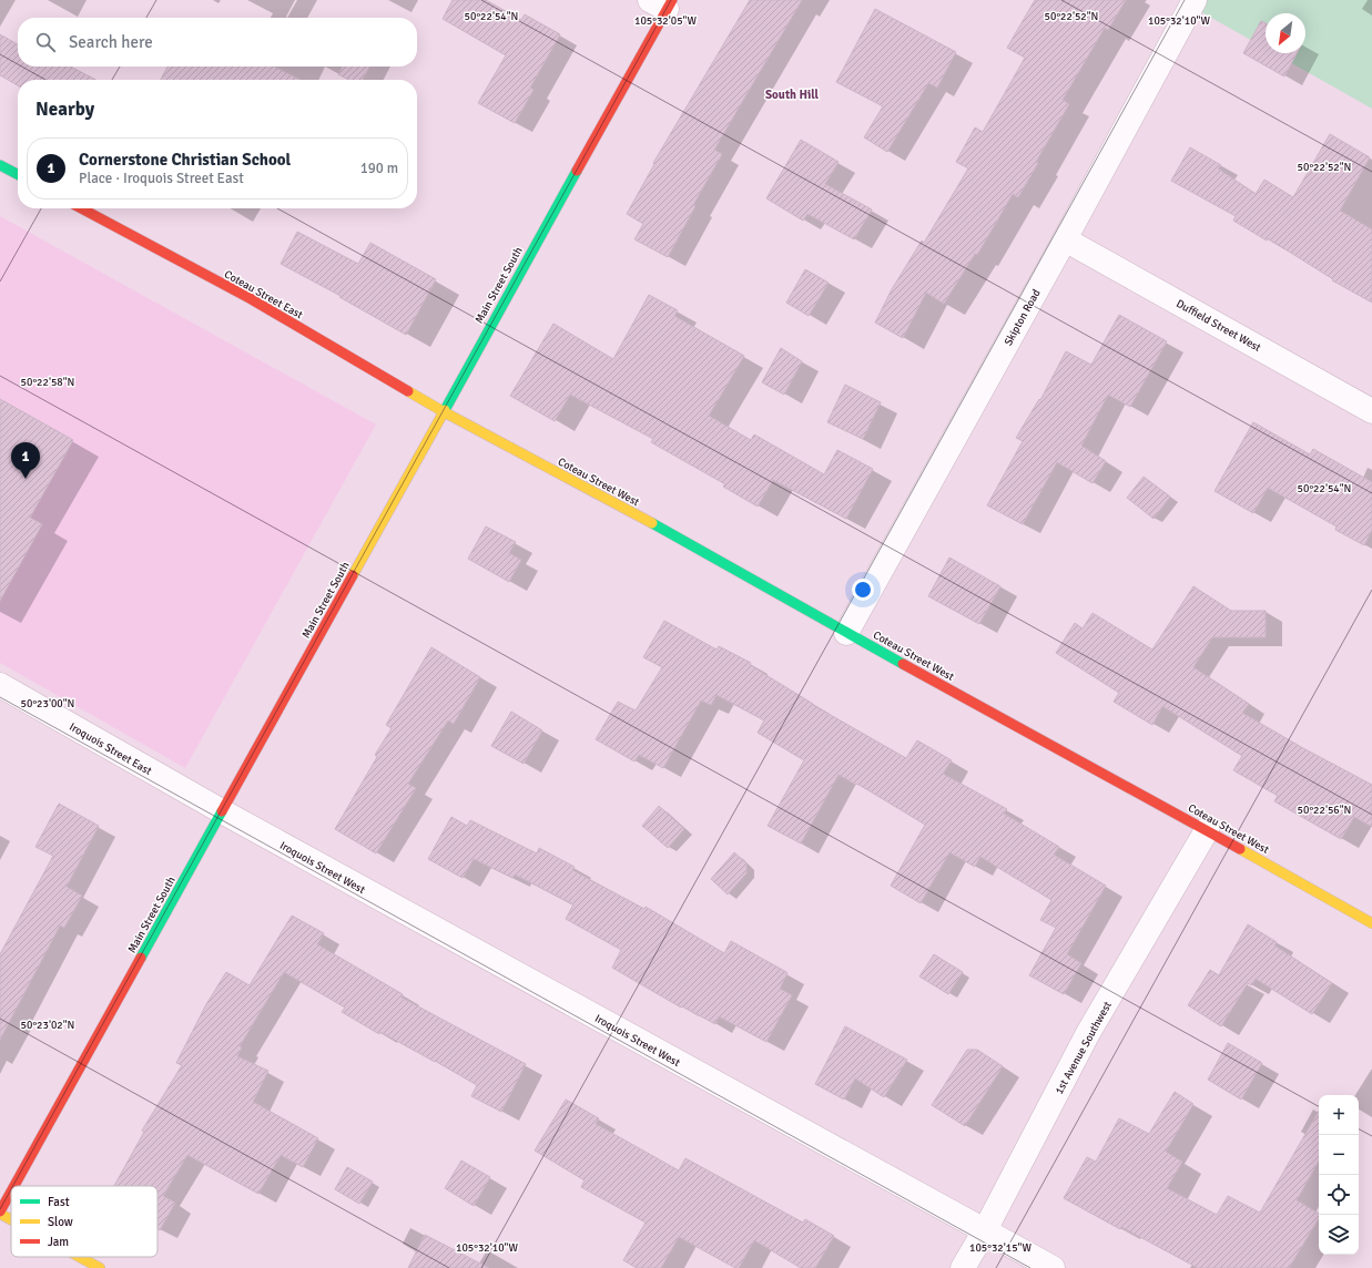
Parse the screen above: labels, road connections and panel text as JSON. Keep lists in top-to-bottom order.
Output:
{
  "streets": {
    "street": [
      "Main Street South",
      "Coteau Street East",
      "Skipton Road",
      "Duffield Street West",
      "Coteau Street West",
      "Iroquois Street East",
      "Iroquois Street West",
      "1st Avenue Southwest"
    ]
  },
  "crossings": [
    ["Main Street South", "Coteau Street East"],
    ["Main Street South", "Coteau Street West"],
    ["Main Street South", "Iroquois Street East"],
    ["Main Street South", "Iroquois Street West"],
    ["Coteau Street East", "Coteau Street West"],
    ["Skipton Road", "Duffield Street West"],
    ["Skipton Road", "Coteau Street West"],
    ["Coteau Street West", "1st Avenue Southwest"],
    ["Iroquois Street East", "Iroquois Street West"],
    ["Iroquois Street West", "1st Avenue Southwest"]
  ],
  "districts": ["South Hill"],
  "legend": ["Fast", "Slow", "Jam"],
  "north": "bottom left",
  "page": {
    "search": "Search here",
    "heading": "Nearby",
    "list": [
      {
        "mark": "1",
        "name": "Cornerstone Christian School",
        "note": "Place · Iroquois Street East",
        "value": "190 m"
      }
    ],
    "pins": "1",
    "map_buttons": ["+", "−"]
  },
  "coordinates": [
    "50°22'54\"N",
    "50°22'52\"N",
    "105°32'05\"W",
    "105°32'10\"W",
    "50°22'58\"N",
    "50°23'00\"N",
    "50°22'56\"N",
    "50°23'02\"N",
    "105°32'15\"W"
  ]
}
